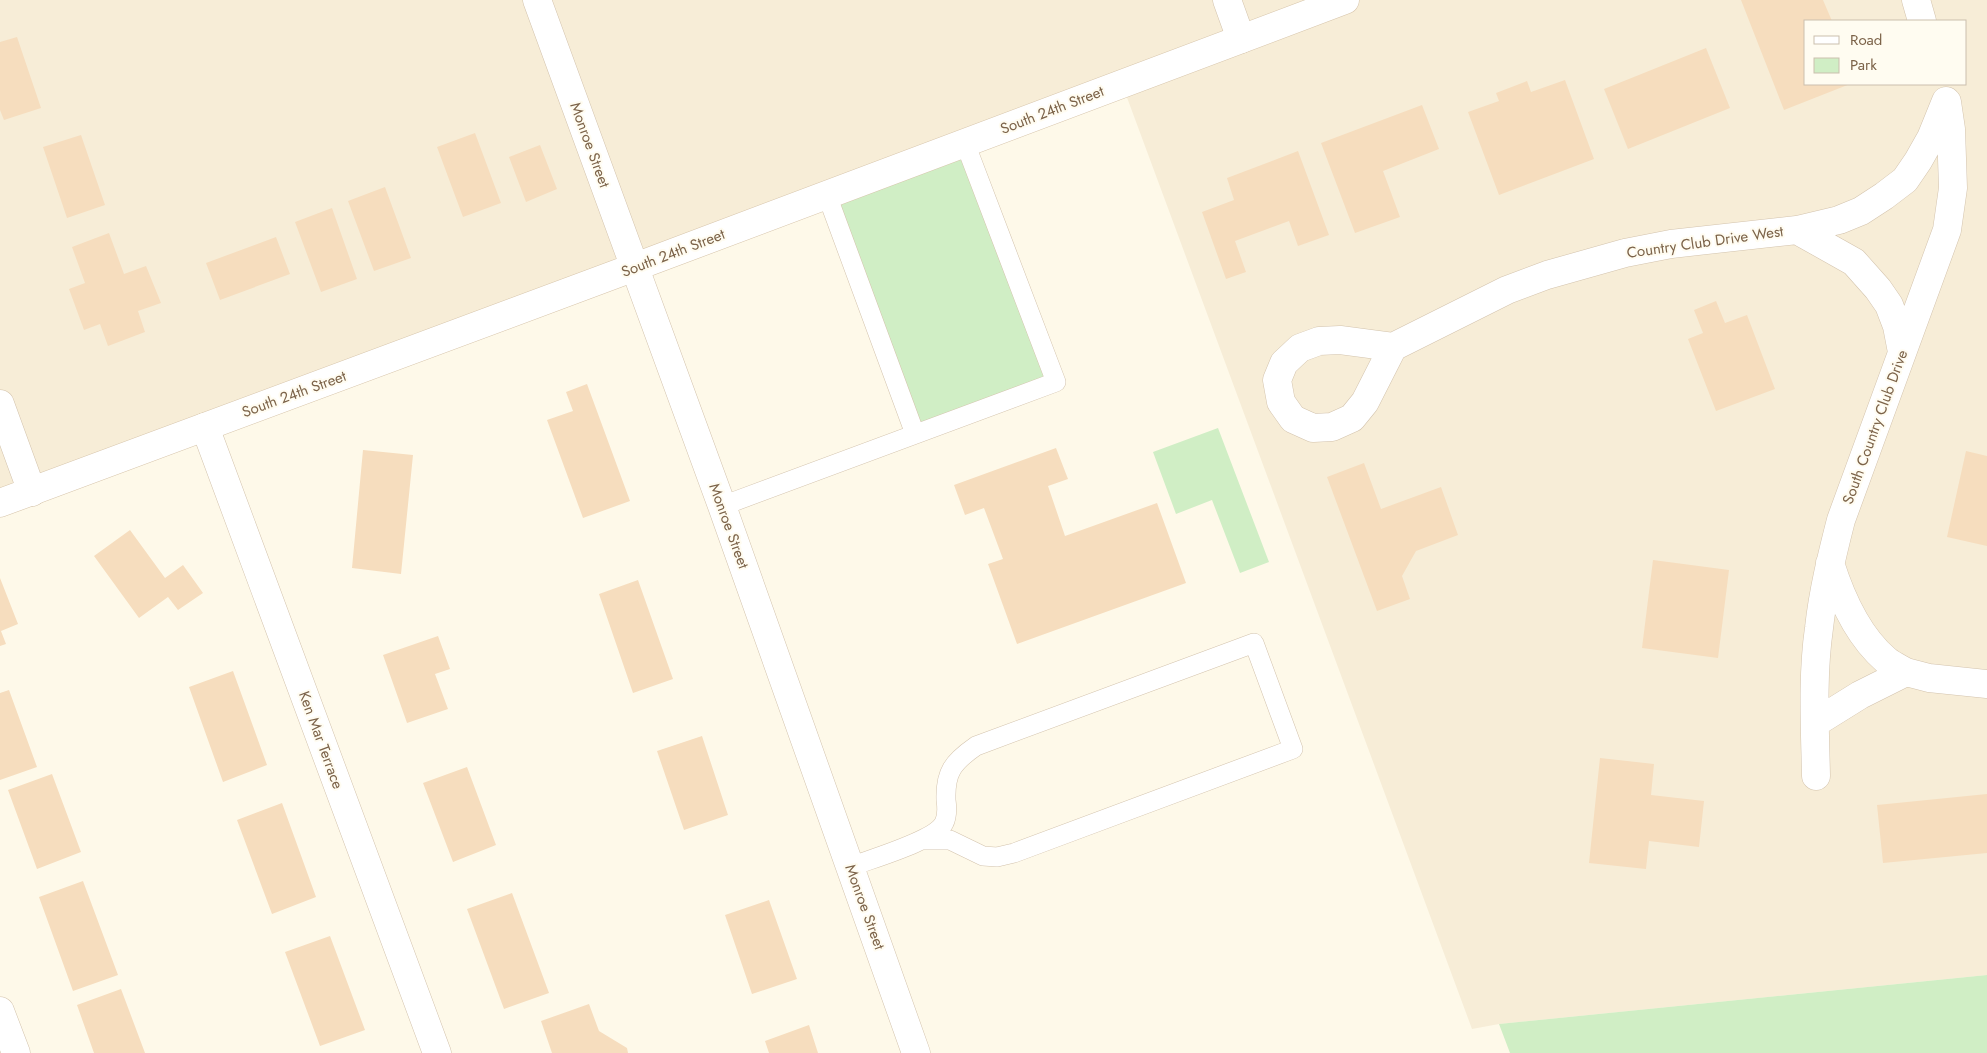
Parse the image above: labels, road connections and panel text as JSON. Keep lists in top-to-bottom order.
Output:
{
  "streets": {
    "street": [
      "South 24th Street",
      "Monroe Street",
      "Country Club Drive West",
      "South Country Club Drive",
      "Ken Mar Terrace"
    ]
  },
  "crossings": [
    ["South 24th Street", "Monroe Street"],
    ["South 24th Street", "Ken Mar Terrace"],
    ["Country Club Drive West", "South Country Club Drive"]
  ],
  "legend": ["Road", "Park"]
}
